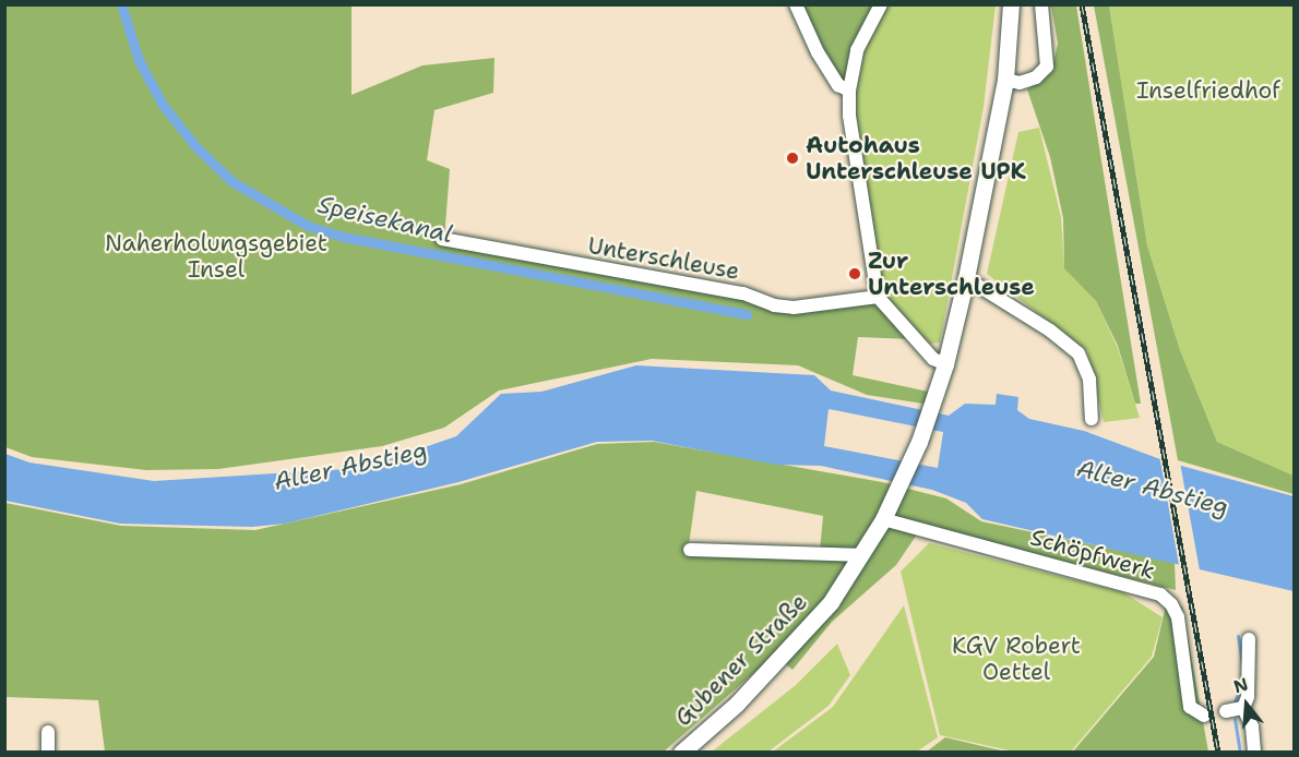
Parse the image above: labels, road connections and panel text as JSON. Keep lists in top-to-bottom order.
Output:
{
  "streets": {
    "main road": ["Gubener Straße"],
    "street": ["Unterschleuse", "Schöpfwerk"]
  },
  "crossings": [
    ["Schöpfwerk", "Gubener Straße"]
  ],
  "water": ["Speisekanal", "Alter Abstieg"],
  "parks": ["Inselfriedhof", "Naherholungsgebiet Insel", "KGV Robert Oettel"],
  "places": ["Autohaus Unterschleuse UPK", "Zur Unterschleuse"],
  "north": "top"
}
